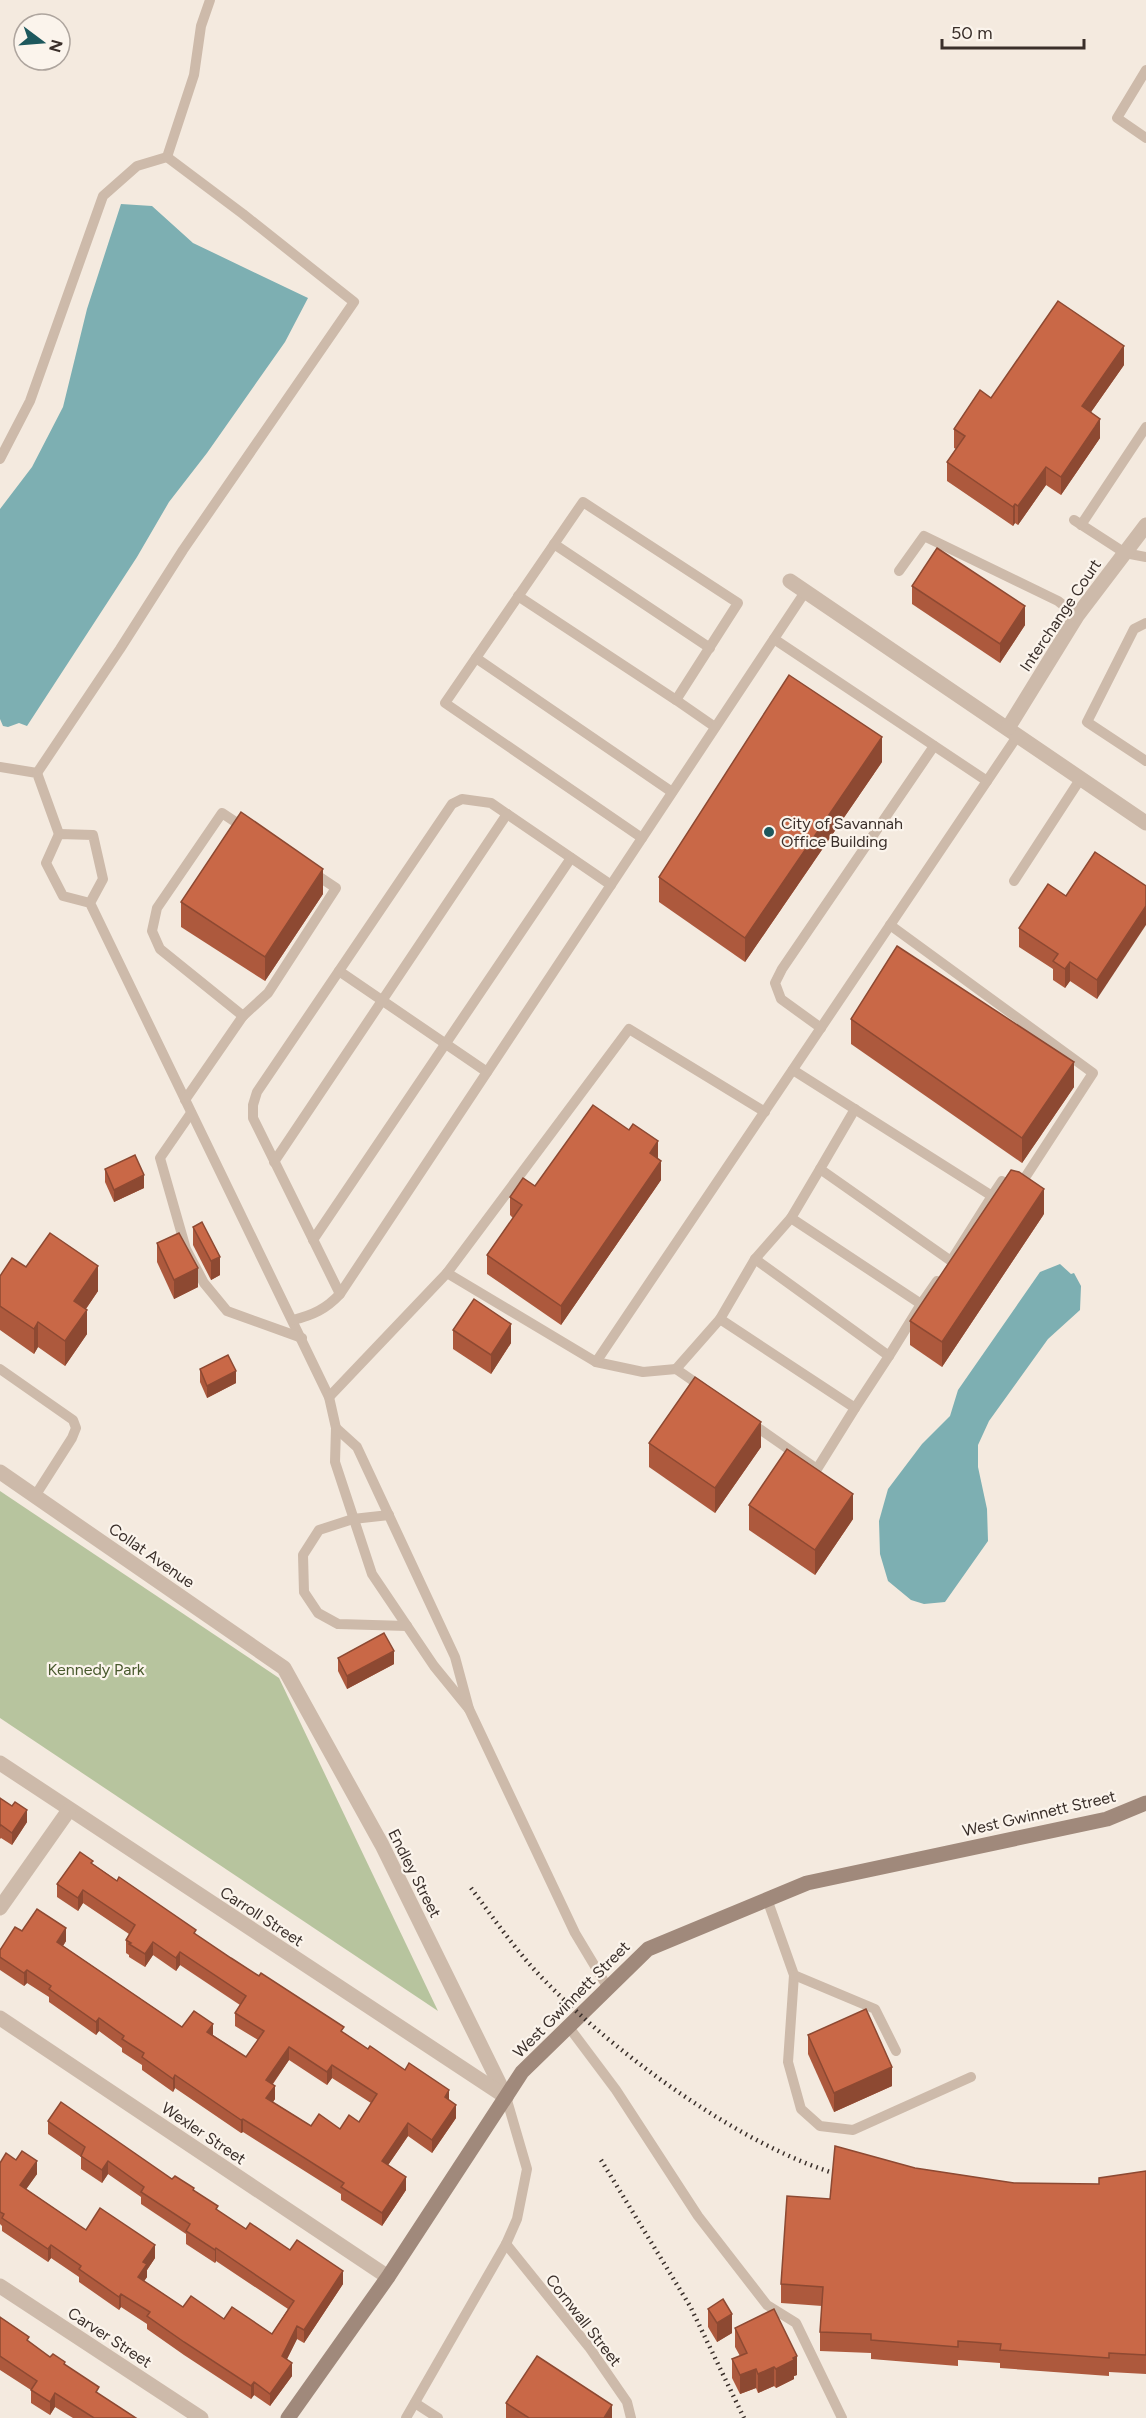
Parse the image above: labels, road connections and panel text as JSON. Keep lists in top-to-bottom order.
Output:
{
  "streets": {
    "main road": ["West Gwinnett Street"],
    "street": [
      "Interchange Court",
      "Collat Avenue",
      "Endley Street",
      "Carroll Street",
      "Wexler Street",
      "Carver Street"
    ],
    "lane": ["Cornwall Street"]
  },
  "crossings": [
    ["Collat Avenue", "Endley Street"],
    ["West Gwinnett Street", "Endley Street"],
    ["West Gwinnett Street", "Carroll Street"],
    ["West Gwinnett Street", "Wexler Street"],
    ["Endley Street", "Carroll Street"]
  ],
  "parks": ["Kennedy Park"],
  "places": ["City of Savannah Office Building"],
  "scale_bar": "50 m",
  "north": "right"
}
